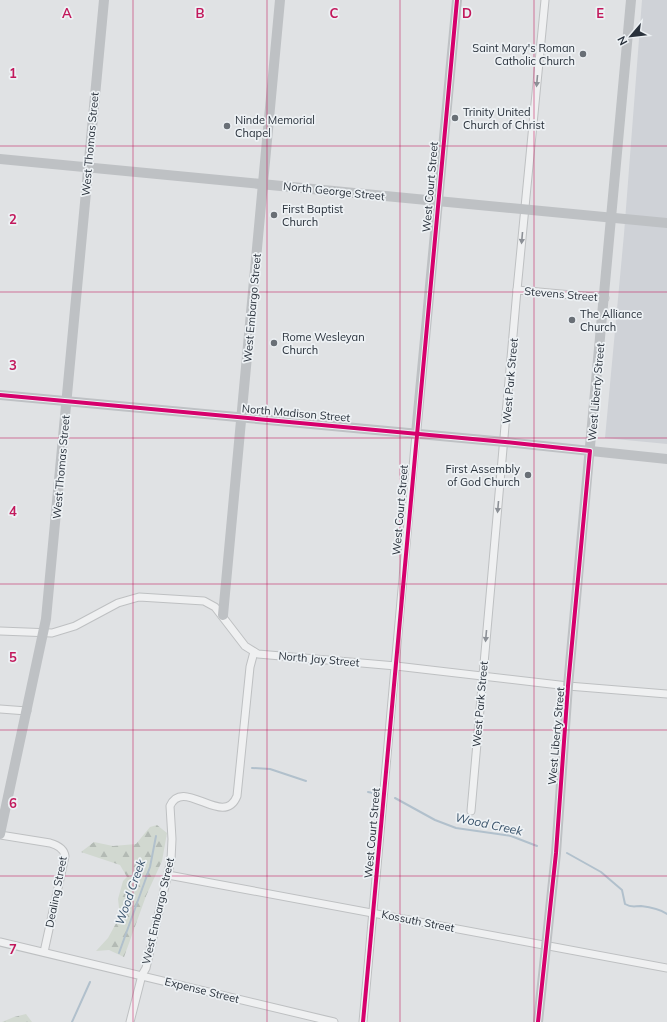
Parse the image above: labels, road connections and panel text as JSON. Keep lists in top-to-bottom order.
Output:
{
  "streets": {
    "street": [
      "West Thomas Street",
      "West Court Street",
      "North George Street",
      "Stevens Street",
      "West Embargo Street",
      "West Park Street",
      "West Liberty Street",
      "North Madison Street",
      "North Jay Street",
      "Dealing Street",
      "Kossuth Street",
      "Expense Street"
    ]
  },
  "crossings": [
    ["West Thomas Street", "North George Street"],
    ["West Thomas Street", "North Madison Street"],
    ["West Thomas Street", "Dealing Street"],
    ["West Court Street", "North George Street"],
    ["West Court Street", "North Madison Street"],
    ["West Court Street", "North Jay Street"],
    ["West Court Street", "Kossuth Street"],
    ["North George Street", "West Embargo Street"],
    ["North George Street", "West Park Street"],
    ["North George Street", "West Liberty Street"],
    ["Stevens Street", "West Park Street"],
    ["Stevens Street", "West Liberty Street"],
    ["West Embargo Street", "North Madison Street"],
    ["West Embargo Street", "North Jay Street"],
    ["West Embargo Street", "Kossuth Street"],
    ["West Embargo Street", "Expense Street"],
    ["West Park Street", "North Madison Street"],
    ["West Park Street", "North Jay Street"],
    ["West Liberty Street", "North Madison Street"],
    ["West Liberty Street", "North Jay Street"],
    ["West Liberty Street", "Kossuth Street"],
    ["Dealing Street", "Expense Street"]
  ],
  "one_way": ["West Park Street"],
  "water": ["Wood Creek"],
  "places": [
    "Saint Mary's Roman Catholic Church",
    "Trinity United Church of Christ",
    "Ninde Memorial Chapel",
    "First Baptist Church",
    "The Alliance Church",
    "Rome Wesleyan Church",
    "First Assembly of God Church"
  ],
  "north": "bottom left",
  "grid": {
    "columns": [
      "A",
      "B",
      "C",
      "D",
      "E"
    ],
    "rows": [
      "1",
      "2",
      "3",
      "4",
      "5",
      "6",
      "7"
    ]
  }
}
